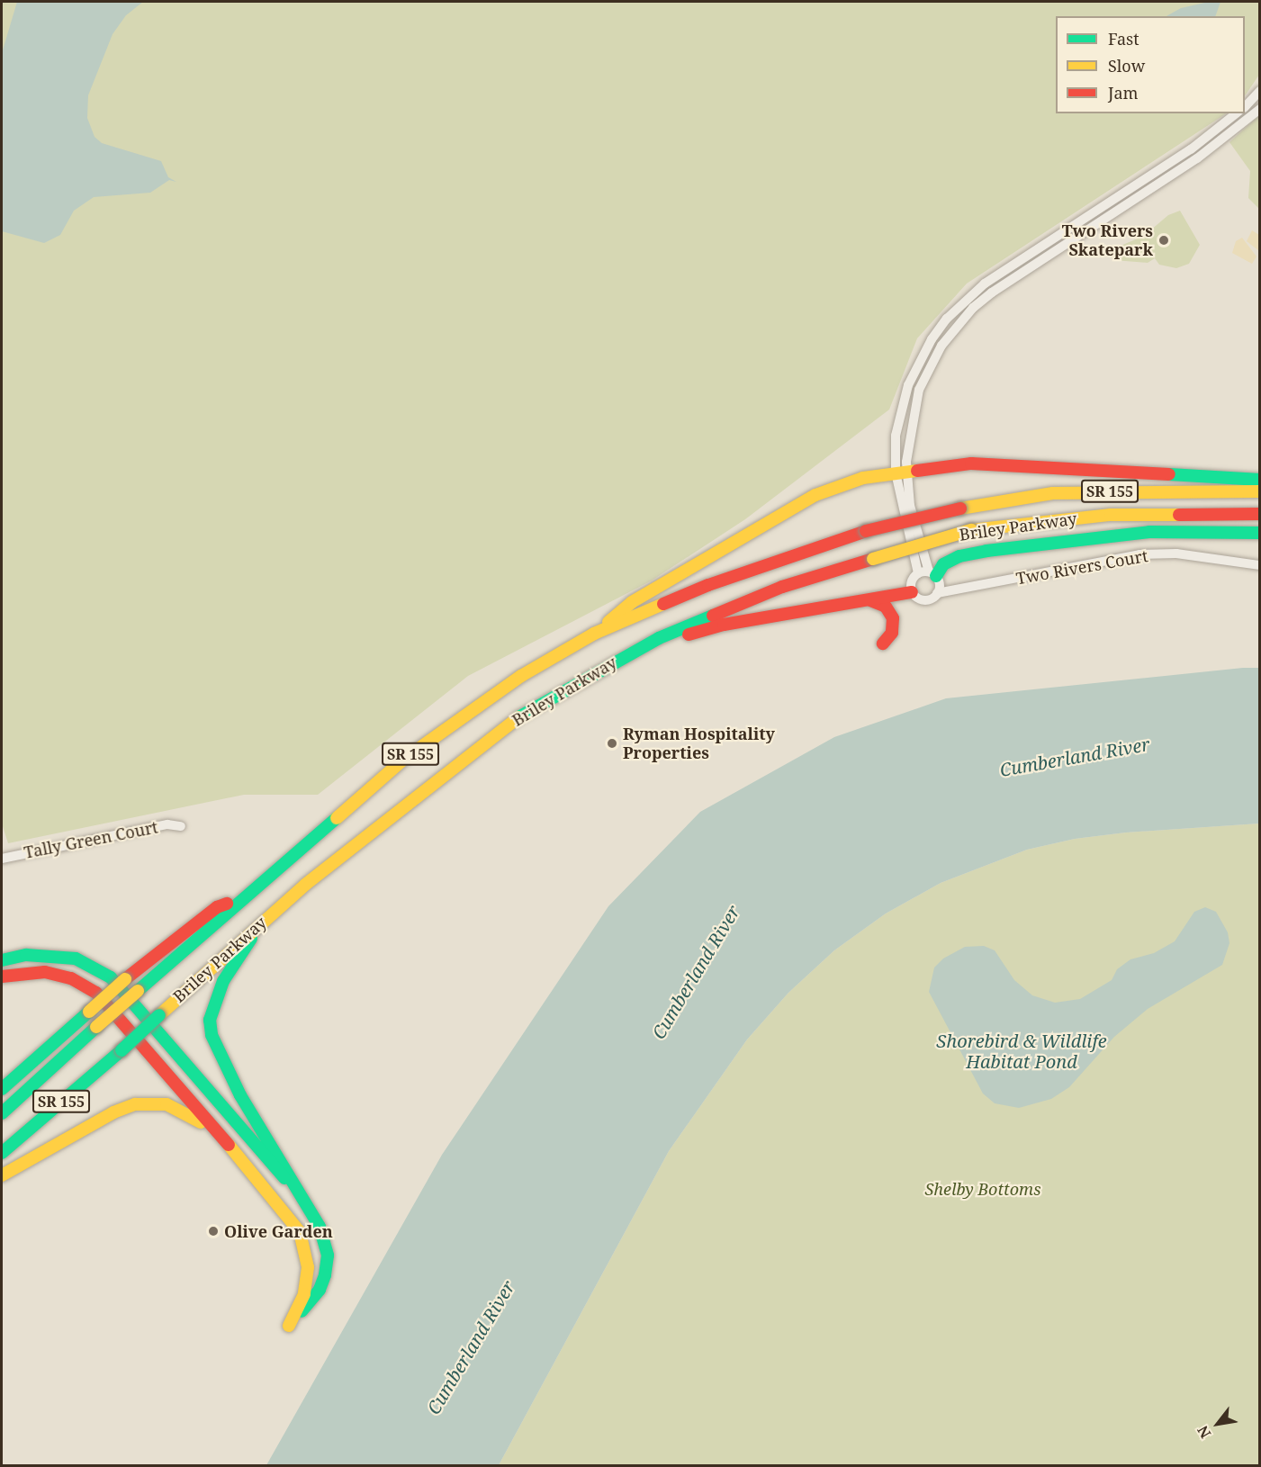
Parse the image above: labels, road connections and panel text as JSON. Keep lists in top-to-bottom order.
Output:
{
  "streets": {
    "highway": ["SR 155", "Briley Parkway"],
    "street": ["Two Rivers Court", "Tally Green Court"]
  },
  "water": ["Cumberland River", "Shorebird & Wildlife Habitat Pond"],
  "parks": ["Shelby Bottoms"],
  "places": ["Two Rivers Skatepark", "Ryman Hospitality Properties", "Olive Garden"],
  "legend": ["Fast", "Slow", "Jam"],
  "north": "bottom left"
}
